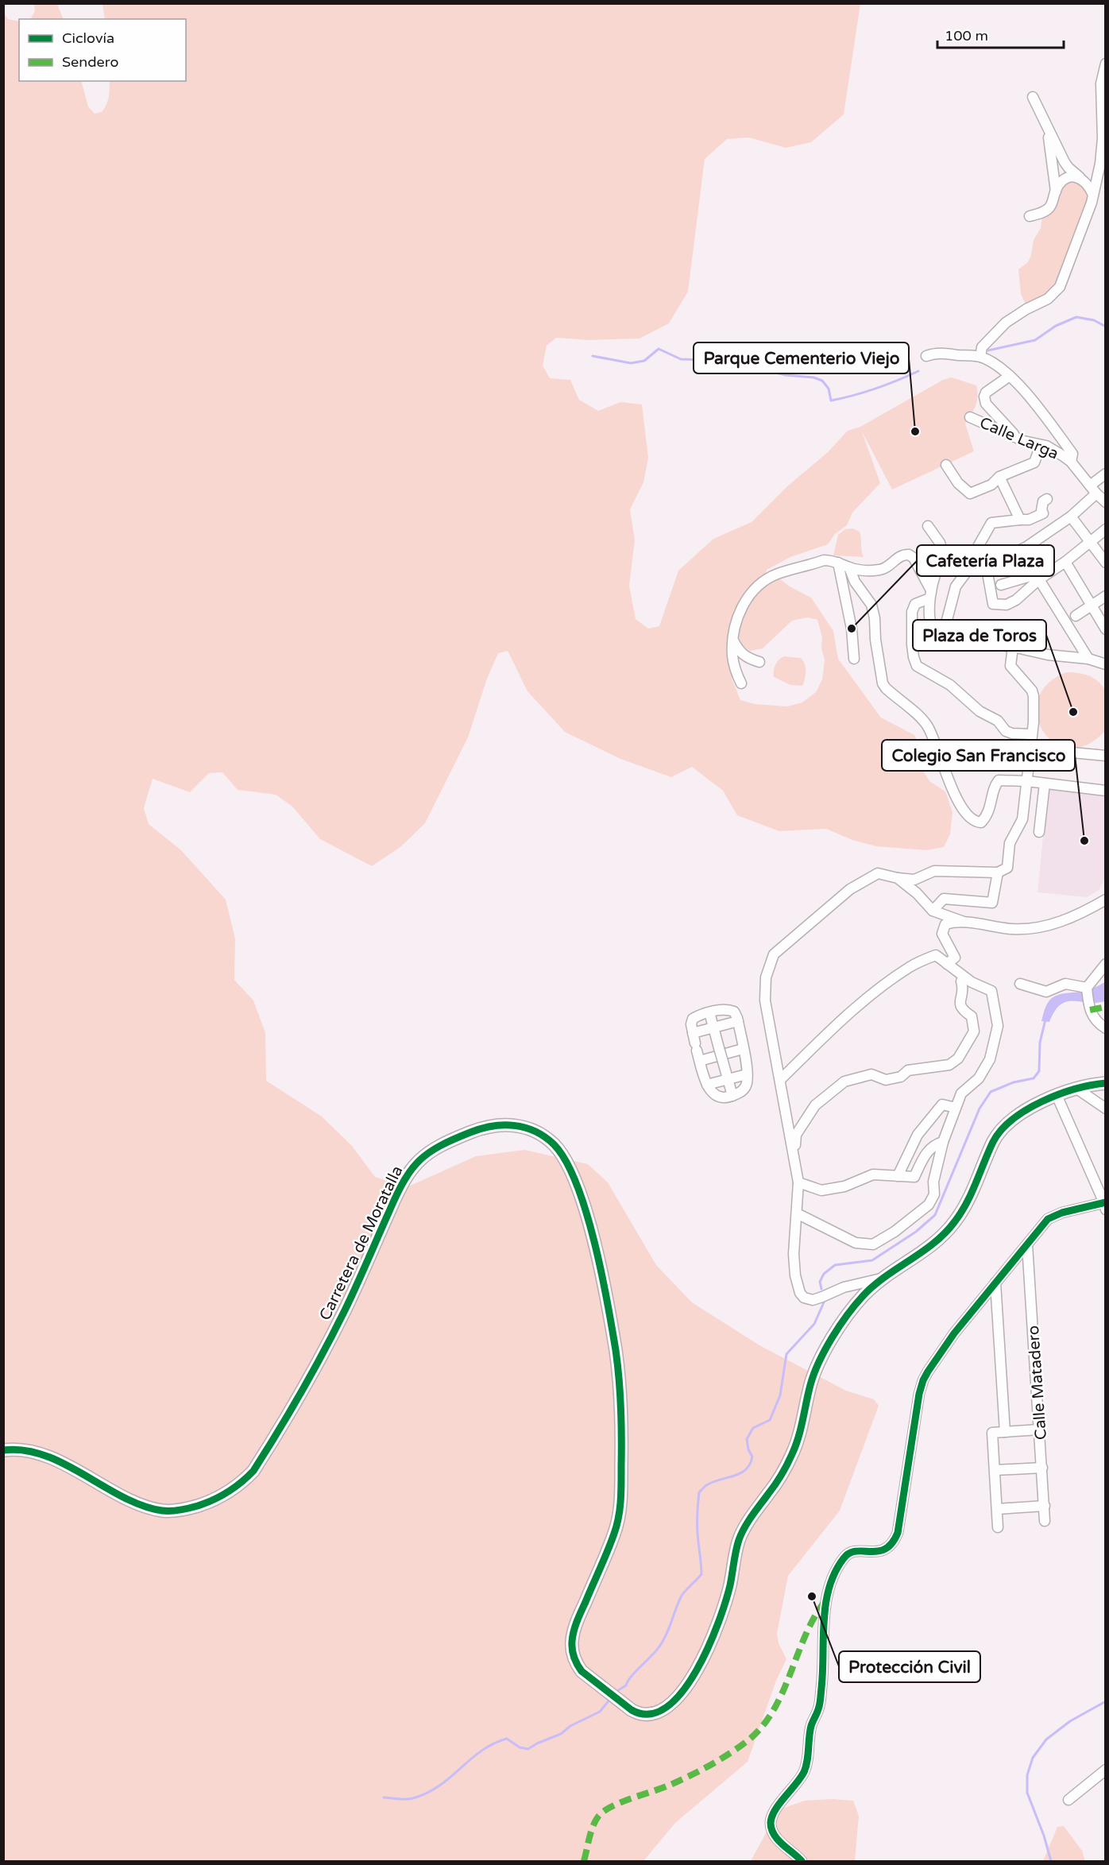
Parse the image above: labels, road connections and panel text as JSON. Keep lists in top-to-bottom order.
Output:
{
  "streets": {
    "main road": ["Carretera de Moratalla"],
    "street": ["Calle Larga", "Calle Matadero"]
  },
  "places": [
    "Parque Cementerio Viejo",
    "Cafetería Plaza",
    "Plaza de Toros",
    "Colegio San Francisco",
    "Protección Civil"
  ],
  "legend": ["Ciclovía", "Sendero"],
  "scale_bar": "100 m"
}
